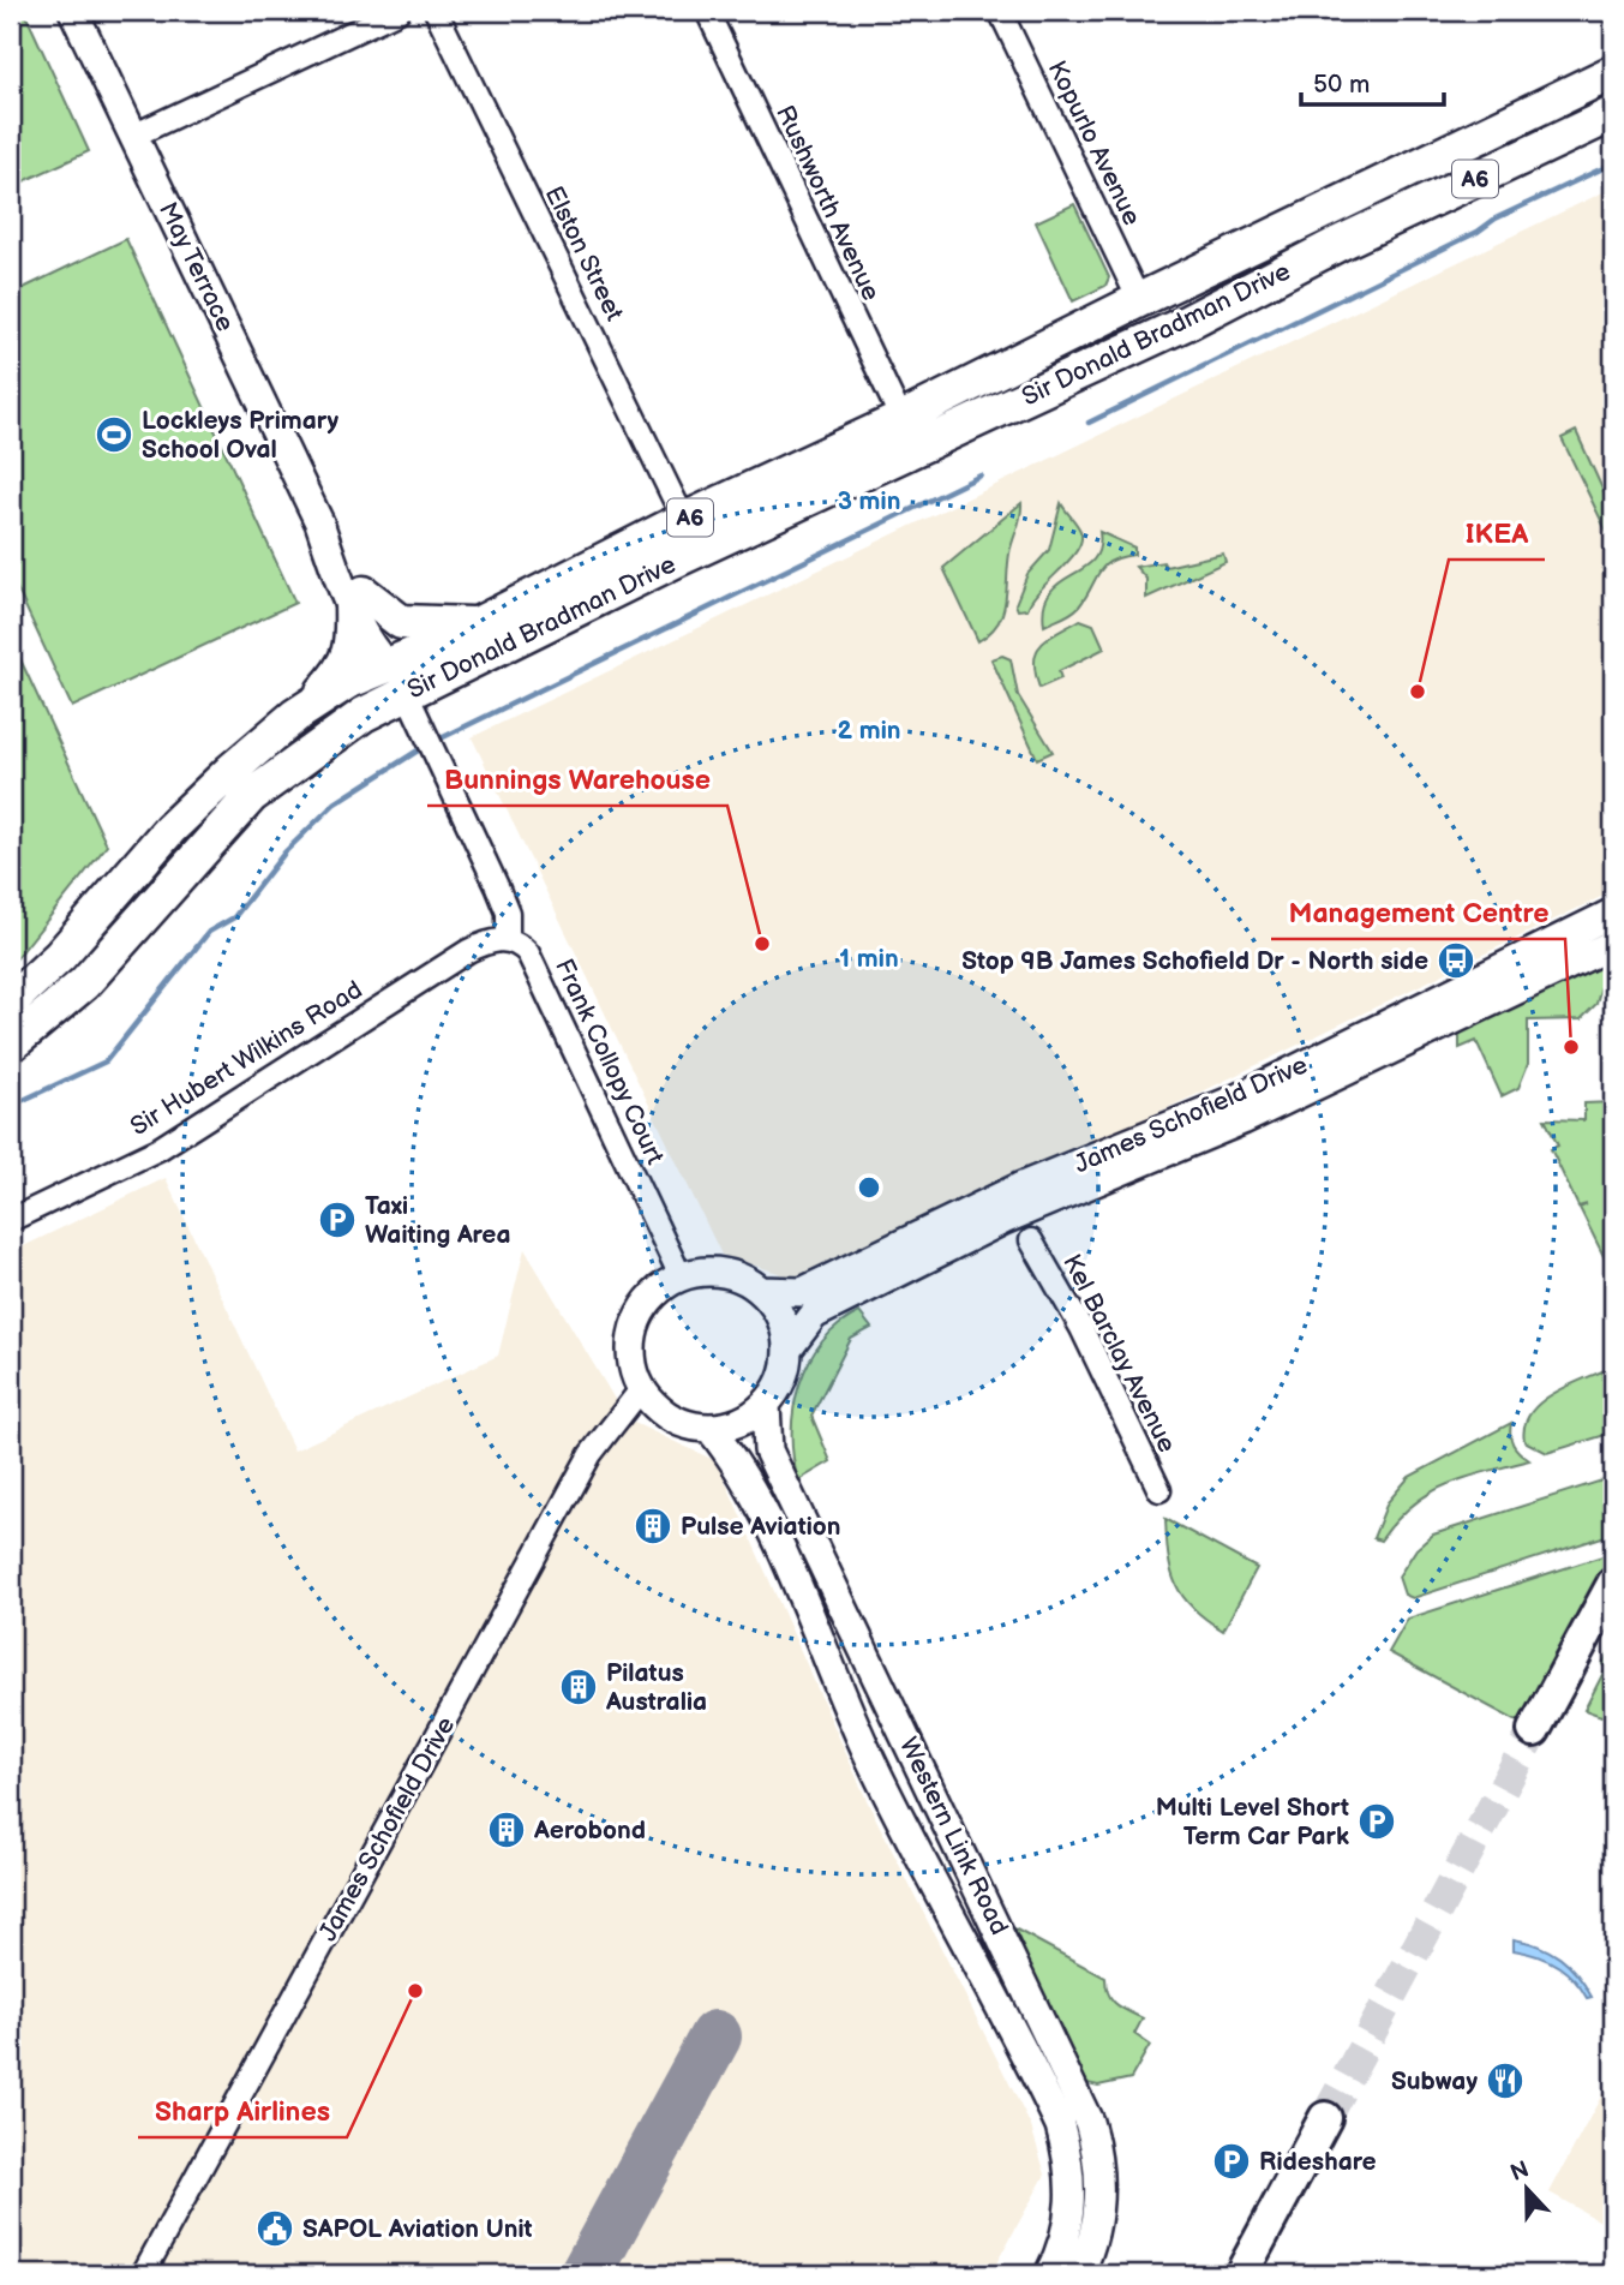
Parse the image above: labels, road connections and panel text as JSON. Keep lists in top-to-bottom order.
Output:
{
  "streets": {
    "main road": ["A6", "Sir Donald Bradman Drive"],
    "street": [
      "Kopurlo Avenue",
      "Rushworth Avenue",
      "Elston Street",
      "May Terrace",
      "Sir Hubert Wilkins Road",
      "Frank Collopy Court",
      "James Schofield Drive",
      "Kel Barclay Avenue",
      "Western Link Road"
    ]
  },
  "crossings": [
    ["Kopurlo Avenue", "Sir Donald Bradman Drive"],
    ["Rushworth Avenue", "Sir Donald Bradman Drive"],
    ["Elston Street", "Sir Donald Bradman Drive"],
    ["May Terrace", "Sir Donald Bradman Drive"],
    ["Sir Hubert Wilkins Road", "Frank Collopy Court"],
    ["Frank Collopy Court", "James Schofield Drive"],
    ["Frank Collopy Court", "Western Link Road"],
    ["James Schofield Drive", "Kel Barclay Avenue"],
    ["James Schofield Drive", "Western Link Road"]
  ],
  "places": {
    "sports": ["Lockleys Primary School Oval"],
    "other": [
      "IKEA",
      "Bunnings Warehouse",
      "Management Centre",
      "Sharp Airlines"
    ],
    "bus stop": ["Stop 9B James Schofield Dr - North side"],
    "parking": ["Taxi Waiting Area", "Multi Level Short Term Car Park", "Rideshare"],
    "building": ["Pulse Aviation", "Pilatus Australia", "Aerobond"],
    "restaurant": ["Subway"],
    "public building": ["SAPOL Aviation Unit"]
  },
  "scale_bar": "50 m",
  "north": "top",
  "rings": ["3 min", "2 min", "1 min"]
}
